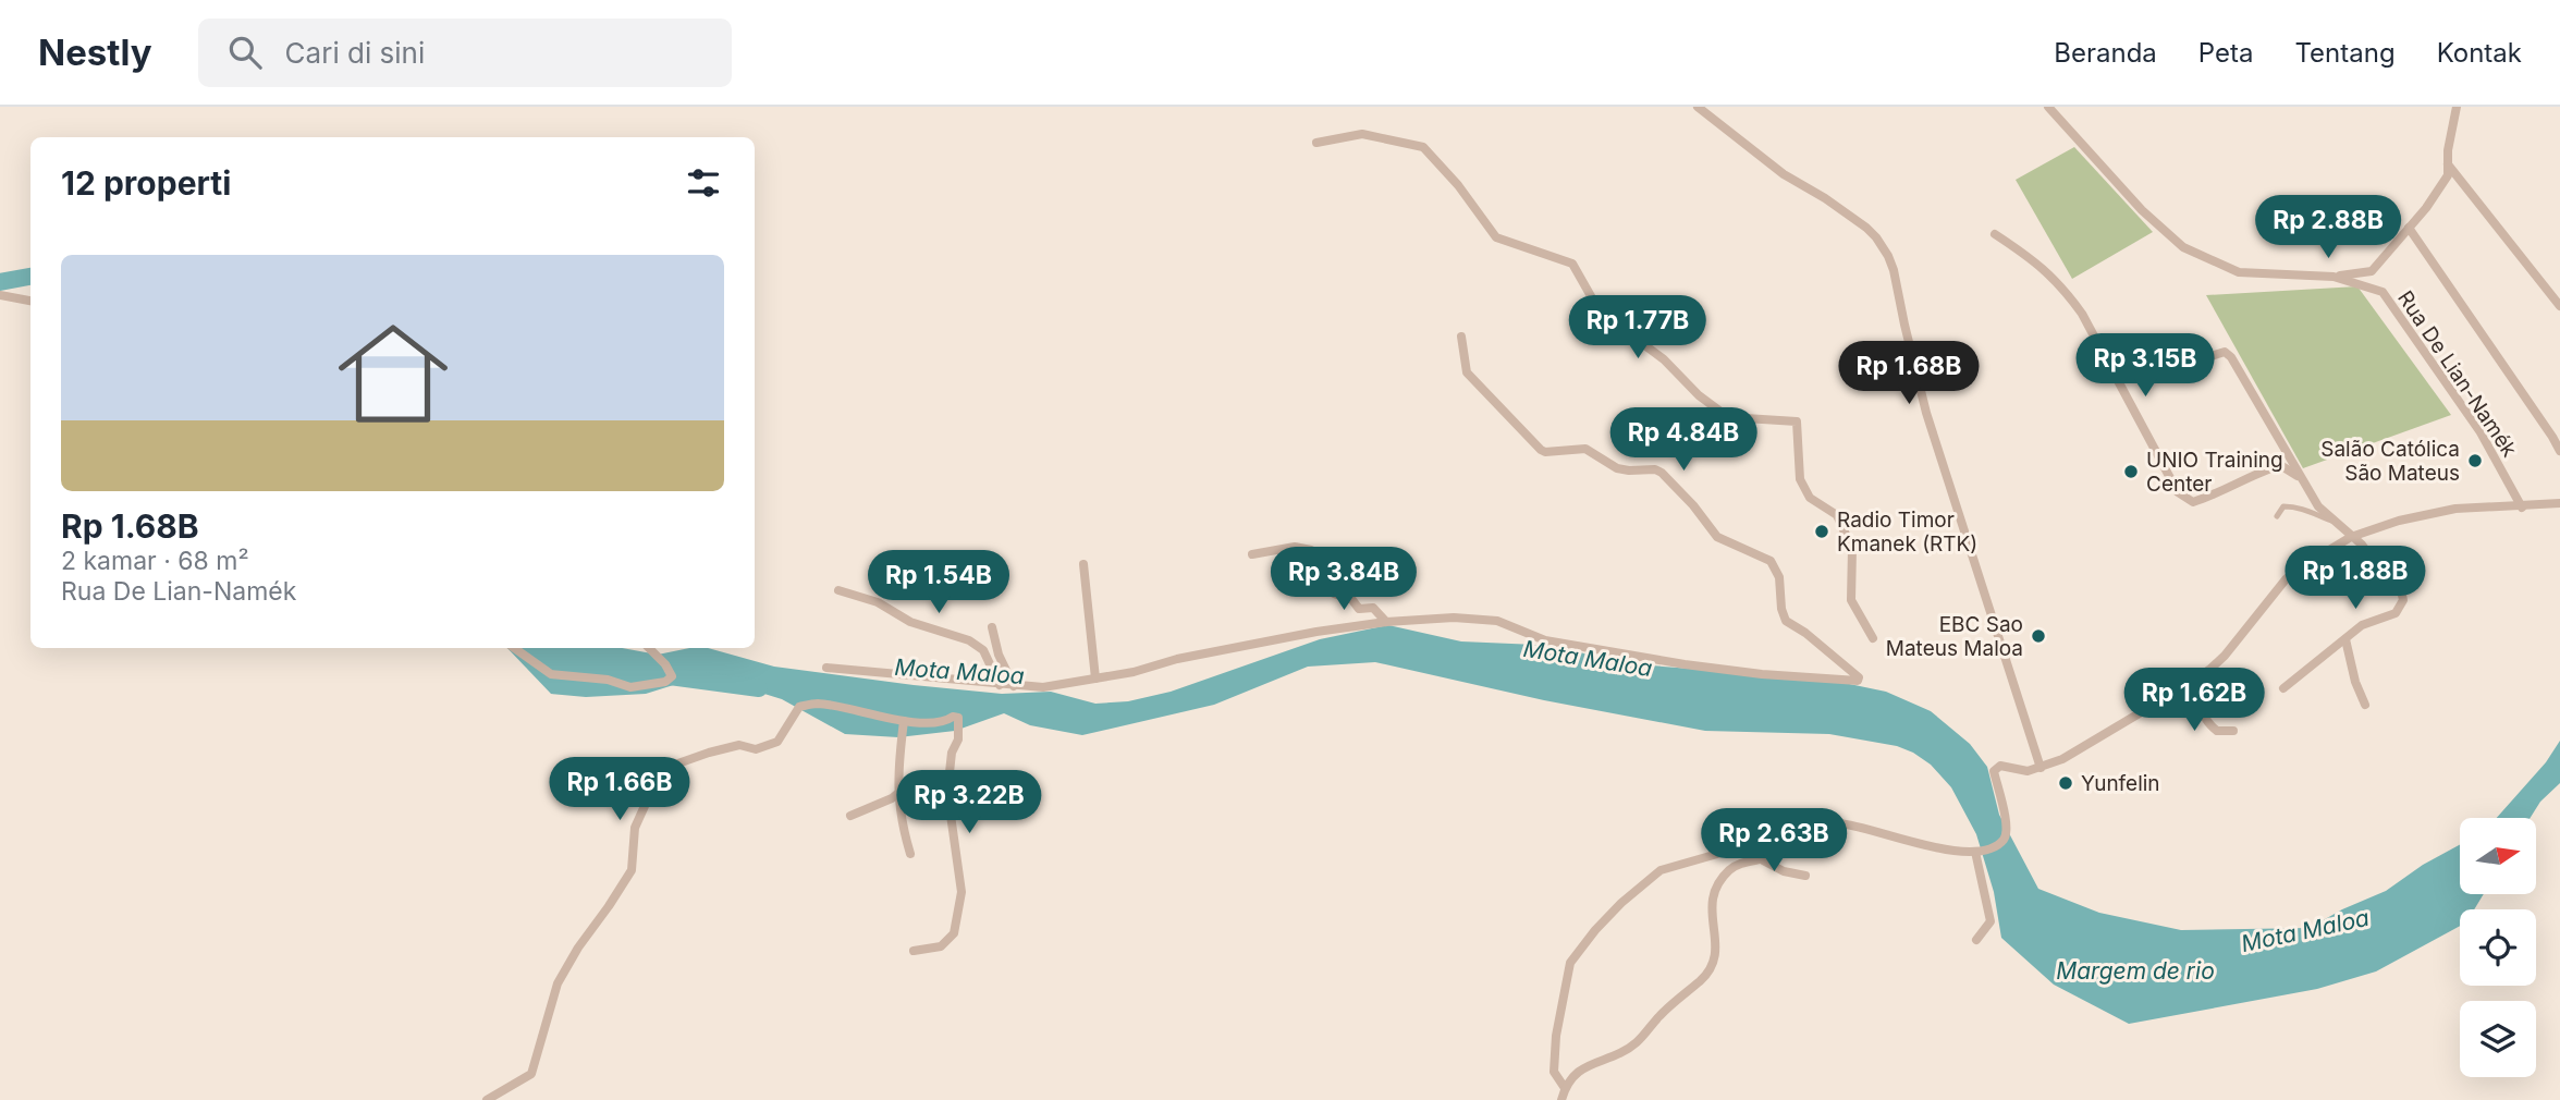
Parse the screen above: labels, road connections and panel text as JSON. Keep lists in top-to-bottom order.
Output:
{
  "streets": {
    "street": ["Rua De Lian-Namék"]
  },
  "water": ["Mota Maloa", "Margem de rio"],
  "places": [
    "Salão Católica São Mateus",
    "UNIO Training Center",
    "Radio Timor Kmanek (RTK)",
    "EBC Sao Mateus Maloa",
    "Yunfelin"
  ],
  "north": "right",
  "page": {
    "header": "Nestly",
    "search": "Cari di sini",
    "nav": [
      "Beranda",
      "Peta",
      "Tentang",
      "Kontak"
    ],
    "heading": "12 properti",
    "price": [
      "Rp 2.88B",
      "Rp 1.77B",
      "Rp 3.15B",
      "Rp 1.68B",
      "Rp 4.84B",
      "Rp 1.88B",
      "Rp 3.84B",
      "Rp 1.54B",
      "Rp 1.62B",
      "Rp 1.66B",
      "Rp 3.22B",
      "Rp 2.63B"
    ],
    "list": [
      {
        "name": "Rp 1.68B",
        "note": "2 kamar · 68 m² · Rua De Lian-Namék"
      }
    ]
  }
}
